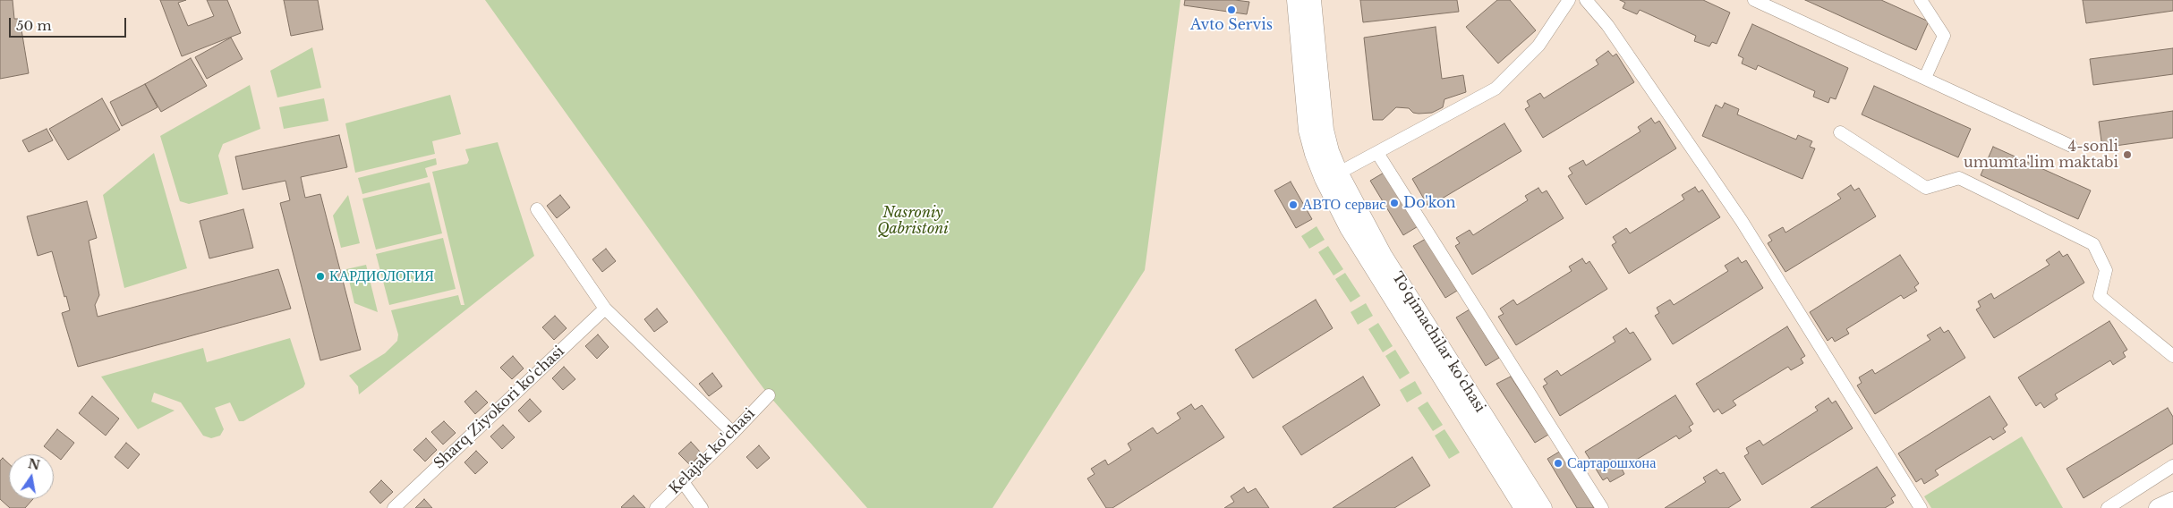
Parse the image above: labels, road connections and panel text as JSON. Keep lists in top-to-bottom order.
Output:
{
  "streets": {
    "main road": ["To'qimachilar ko'chasi"],
    "street": ["Sharq Ziyokori ko'chasi", "Kelajak ko'chasi"]
  },
  "parks": ["Nasroniy Qabristoni"],
  "places": [
    "Avto Servis",
    "4-sonli umumta'lim maktabi",
    "Do'kon",
    "АВТО сервис",
    "КАРДИОЛОГИЯ",
    "Сартарошхона"
  ],
  "scale_bar": "50 m",
  "north": "top"
}
